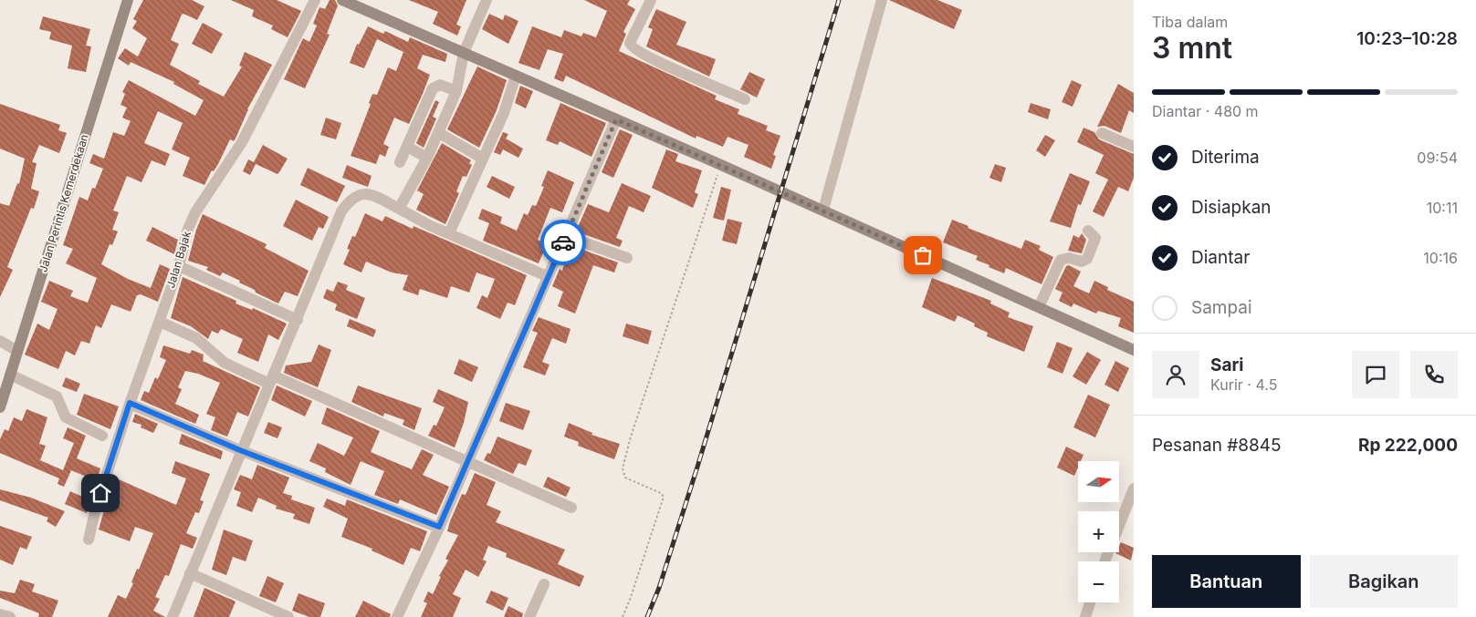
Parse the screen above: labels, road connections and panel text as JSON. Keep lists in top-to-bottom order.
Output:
{
  "streets": {
    "street": ["Jalan Perintis Kemerdekaan", "Jalan Bajak"]
  },
  "north": "right",
  "page": {
    "heading": ["3 mnt", "Tiba dalam", "10:23–10:28"],
    "panel": [
      "Sari",
      "Kurir · 4.5",
      "Pesanan #8845",
      "Rp 222,000"
    ],
    "bar": "Diantar · 480 m",
    "list": [
      ["Diterima", "09:54"],
      ["Disiapkan", "10:11"],
      ["Diantar", "10:16"],
      "Sampai"
    ],
    "map_buttons": ["+", "−"],
    "buttons": ["Bantuan", "Bagikan"]
  }
}
